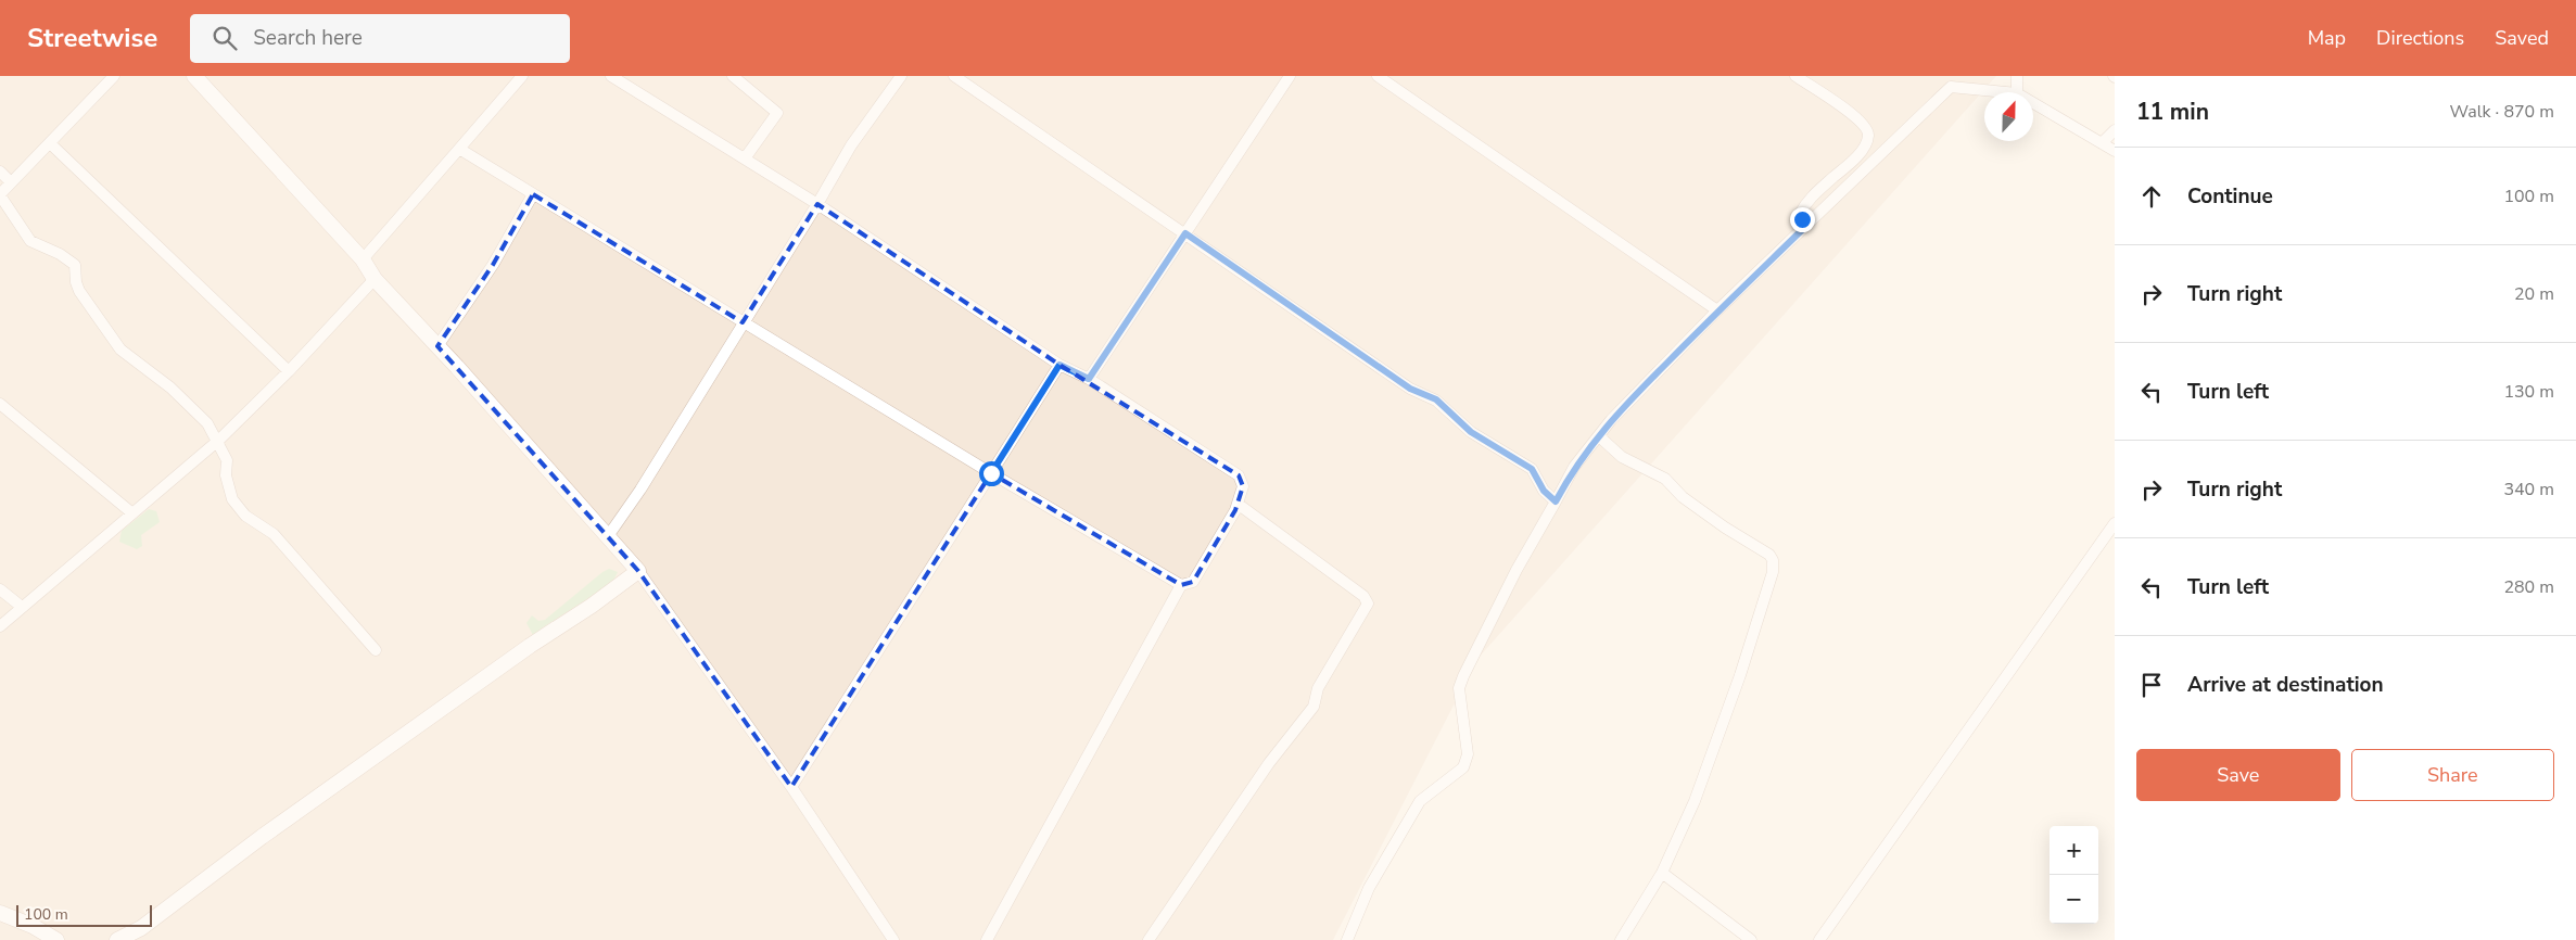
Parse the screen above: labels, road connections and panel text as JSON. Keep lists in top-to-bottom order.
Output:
{
  "scale_bar": "100 m",
  "north": "top",
  "page": {
    "header": "Streetwise",
    "search": "Search here",
    "nav": ["Map", "Directions", "Saved"],
    "heading": ["11 min", "Walk · 870 m"],
    "list": [
      ["Continue", "100 m"],
      ["Turn right", "20 m"],
      ["Turn left", "130 m"],
      ["Turn right", "340 m"],
      ["Turn left", "280 m"],
      "Arrive at destination"
    ],
    "buttons": ["Save", "Share"],
    "map_buttons": ["+", "−"],
    "scale": "100 m"
  }
}
